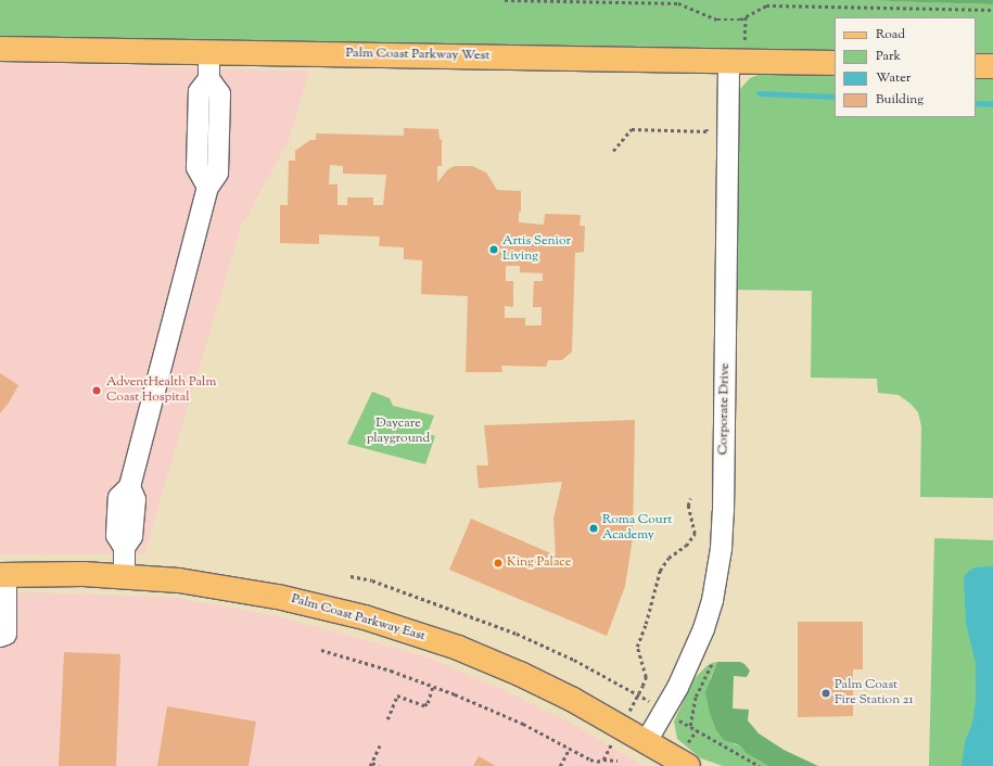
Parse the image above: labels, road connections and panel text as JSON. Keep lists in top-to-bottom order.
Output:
{
  "streets": {
    "main road": ["Palm Coast Parkway West", "Palm Coast Parkway East"],
    "street": ["Corporate Drive"]
  },
  "crossings": [
    ["Palm Coast Parkway West", "Corporate Drive"],
    ["Corporate Drive", "Palm Coast Parkway East"]
  ],
  "parks": ["Daycare playground"],
  "places": [
    "Artis Senior Living",
    "AdventHealth Palm Coast Hospital",
    "Roma Court Academy",
    "King Palace",
    "Palm Coast Fire Station 21"
  ],
  "legend": [
    "Road",
    "Park",
    "Water",
    "Building"
  ]
}
